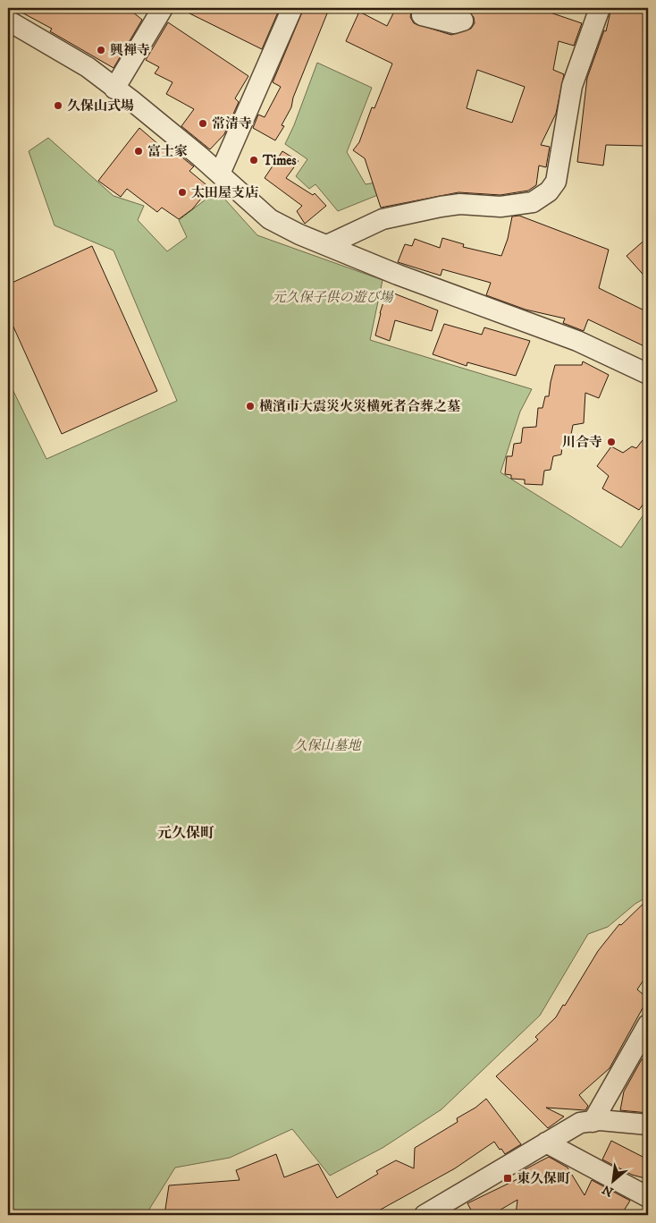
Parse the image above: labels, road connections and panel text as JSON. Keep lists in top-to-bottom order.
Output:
{
  "districts": ["元久保町"],
  "parks": ["元久保子供の遊び場", "久保山墓地"],
  "places": {
    "other": [
      "興禅寺",
      "久保山式場",
      "常清寺",
      "富士家",
      "Times",
      "太田屋支店",
      "横濱市大震災火災横死者合葬之墓",
      "川合寺"
    ],
    "transit": ["東久保町"]
  },
  "north": "bottom left"
}
